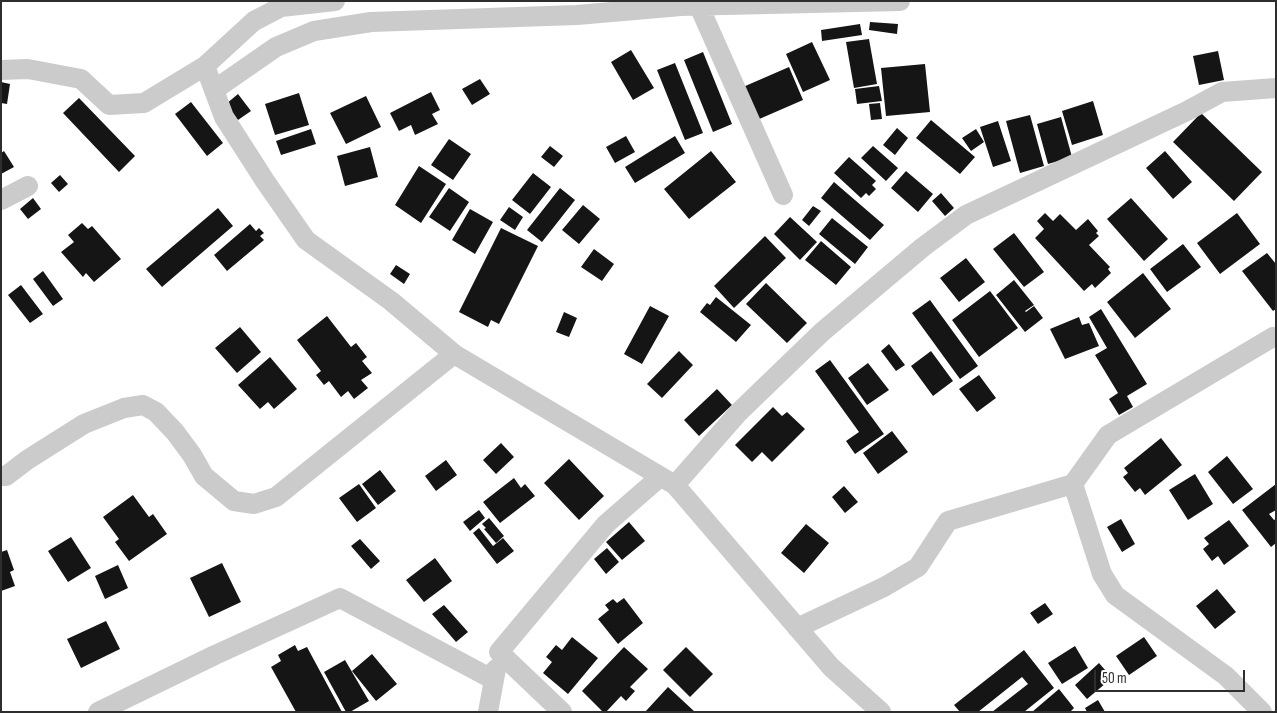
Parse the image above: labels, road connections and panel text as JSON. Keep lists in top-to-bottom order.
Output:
{
  "scale_bar": "50 m"
}
